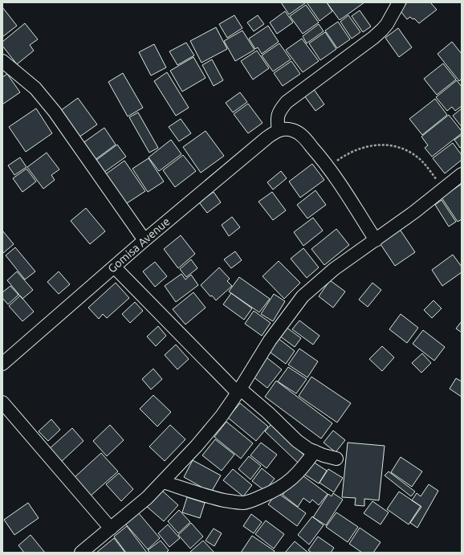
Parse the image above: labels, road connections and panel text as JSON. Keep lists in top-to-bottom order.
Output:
{
  "streets": {
    "street": ["Gomisa Avenue"]
  }
}
